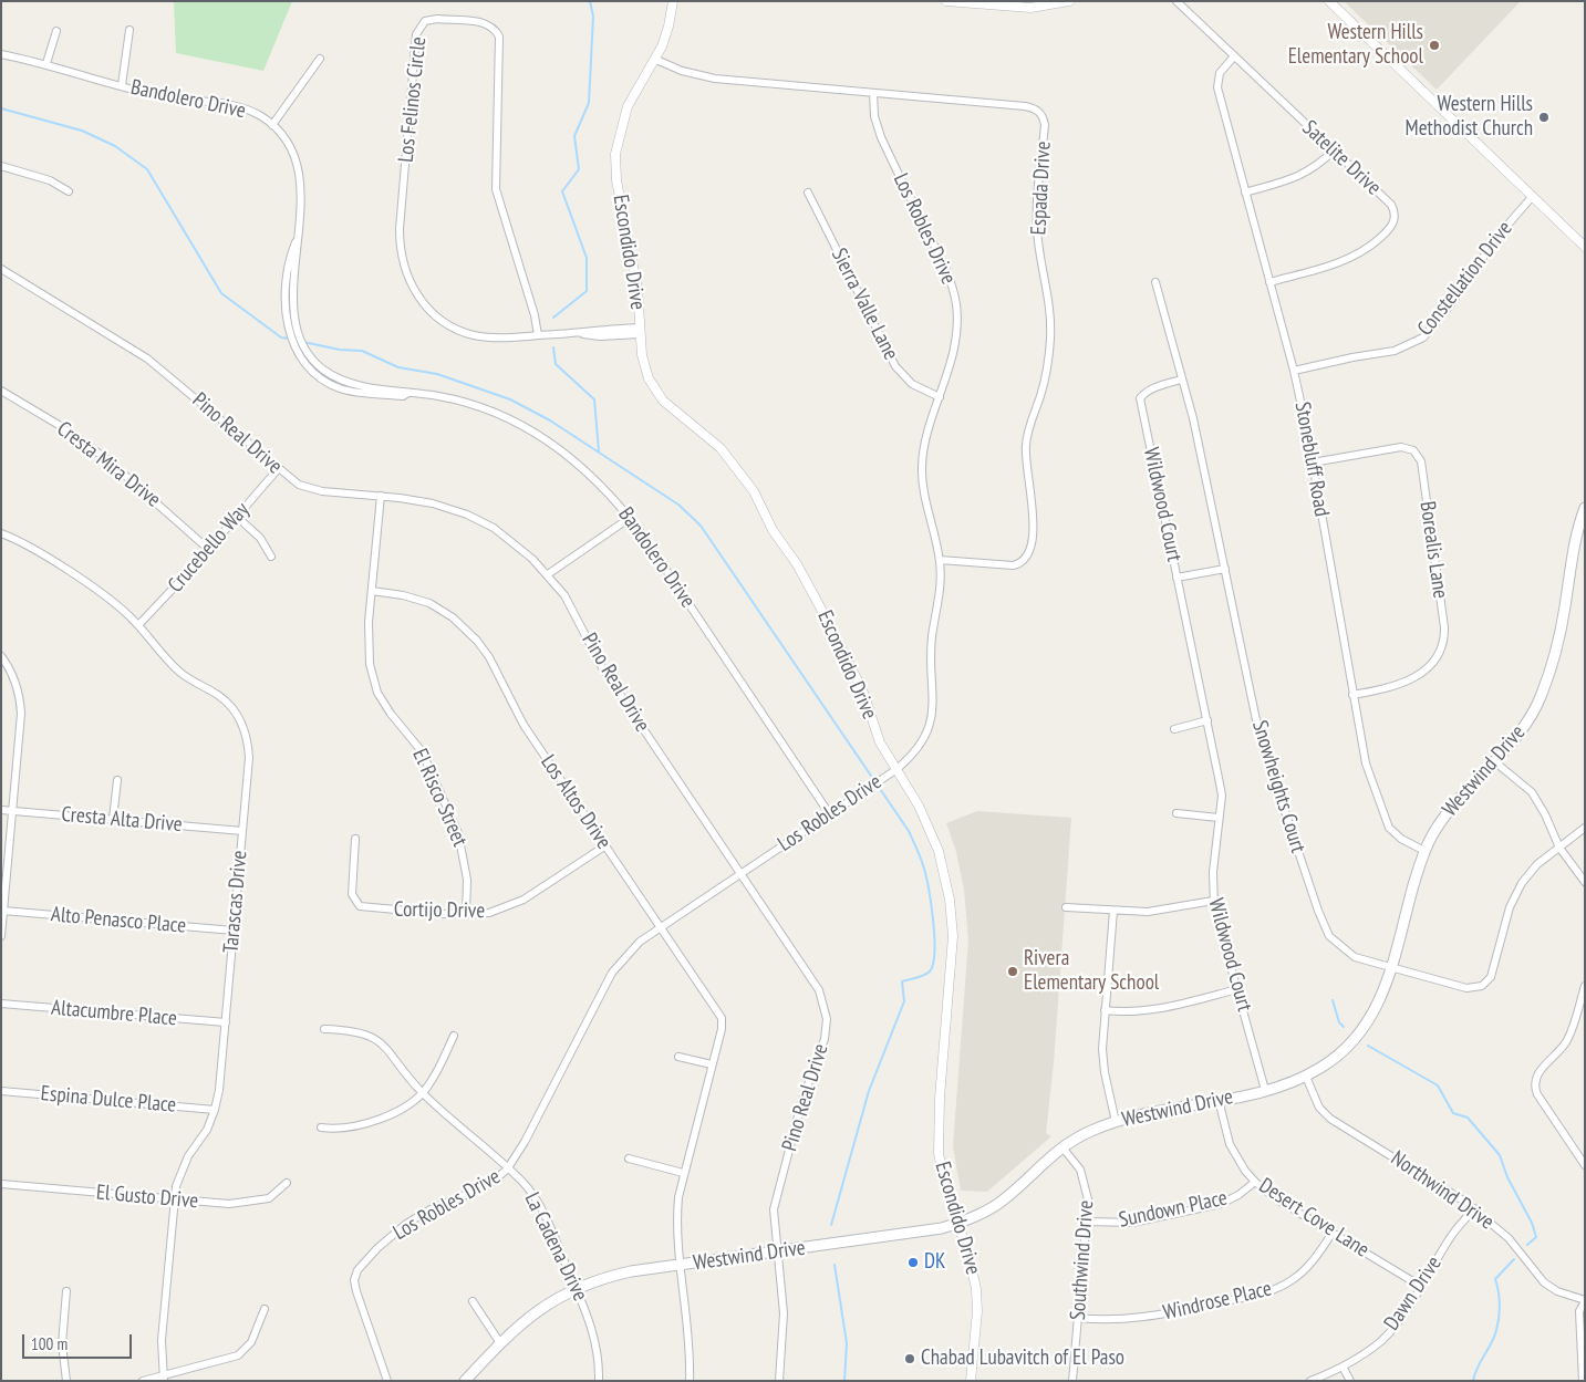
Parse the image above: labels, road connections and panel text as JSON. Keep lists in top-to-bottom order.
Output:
{
  "streets": {
    "main road": ["Westwind Drive"],
    "street": [
      "Bandolero Drive",
      "Los Felinos Circle",
      "Satelite Drive",
      "Espada Drive",
      "Los Robles Drive",
      "Escondido Drive",
      "Constellation Drive",
      "Sierra Valle Lane",
      "Pino Real Drive",
      "Stonebluff Road",
      "Cresta Mira Drive",
      "Wildwood Court",
      "Crucebello Way",
      "Borealis Lane",
      "Snowheights Court",
      "El Risco Street",
      "Los Altos Drive",
      "Cresta Alta Drive",
      "Tarascas Drive",
      "Cortijo Drive",
      "Alto Penasco Place",
      "Altacumbre Place",
      "Espina Dulce Place",
      "Northwind Drive",
      "El Gusto Drive",
      "Sundown Place",
      "Desert Cove Lane",
      "La Cadena Drive",
      "Southwind Drive",
      "Dawn Drive",
      "Windrose Place"
    ]
  },
  "crossings": [
    ["Bandolero Drive", "Los Robles Drive"],
    ["Los Felinos Circle", "Escondido Drive"],
    ["Satelite Drive", "Stonebluff Road"],
    ["Espada Drive", "Los Robles Drive"],
    ["Espada Drive", "Escondido Drive"],
    ["Los Robles Drive", "Escondido Drive"],
    ["Los Robles Drive", "Sierra Valle Lane"],
    ["Los Robles Drive", "Pino Real Drive"],
    ["Los Robles Drive", "Los Altos Drive"],
    ["Los Robles Drive", "La Cadena Drive"],
    ["Escondido Drive", "Westwind Drive"],
    ["Constellation Drive", "Stonebluff Road"],
    ["Pino Real Drive", "Crucebello Way"],
    ["Pino Real Drive", "Westwind Drive"],
    ["Pino Real Drive", "El Risco Street"],
    ["Stonebluff Road", "Borealis Lane"],
    ["Stonebluff Road", "Westwind Drive"],
    ["Cresta Mira Drive", "Crucebello Way"],
    ["Wildwood Court", "Westwind Drive"],
    ["Wildwood Court", "Snowheights Court"],
    ["Crucebello Way", "Tarascas Drive"],
    ["Westwind Drive", "Snowheights Court"],
    ["Westwind Drive", "Los Altos Drive"],
    ["Westwind Drive", "Northwind Drive"],
    ["Westwind Drive", "Desert Cove Lane"],
    ["Westwind Drive", "La Cadena Drive"],
    ["Westwind Drive", "Southwind Drive"],
    ["El Risco Street", "Los Altos Drive"],
    ["El Risco Street", "Cortijo Drive"],
    ["Los Altos Drive", "Cortijo Drive"],
    ["Cresta Alta Drive", "Tarascas Drive"],
    ["Tarascas Drive", "Alto Penasco Place"],
    ["Tarascas Drive", "Altacumbre Place"],
    ["Tarascas Drive", "Espina Dulce Place"],
    ["Tarascas Drive", "El Gusto Drive"],
    ["Northwind Drive", "Dawn Drive"],
    ["Sundown Place", "Desert Cove Lane"],
    ["Sundown Place", "Southwind Drive"],
    ["Desert Cove Lane", "Dawn Drive"],
    ["Desert Cove Lane", "Windrose Place"],
    ["Southwind Drive", "Windrose Place"]
  ],
  "places": [
    "Western Hills Elementary School",
    "Western Hills Methodist Church",
    "Rivera Elementary School",
    "DK",
    "Chabad Lubavitch of El Paso"
  ],
  "scale_bar": "100 m"
}
